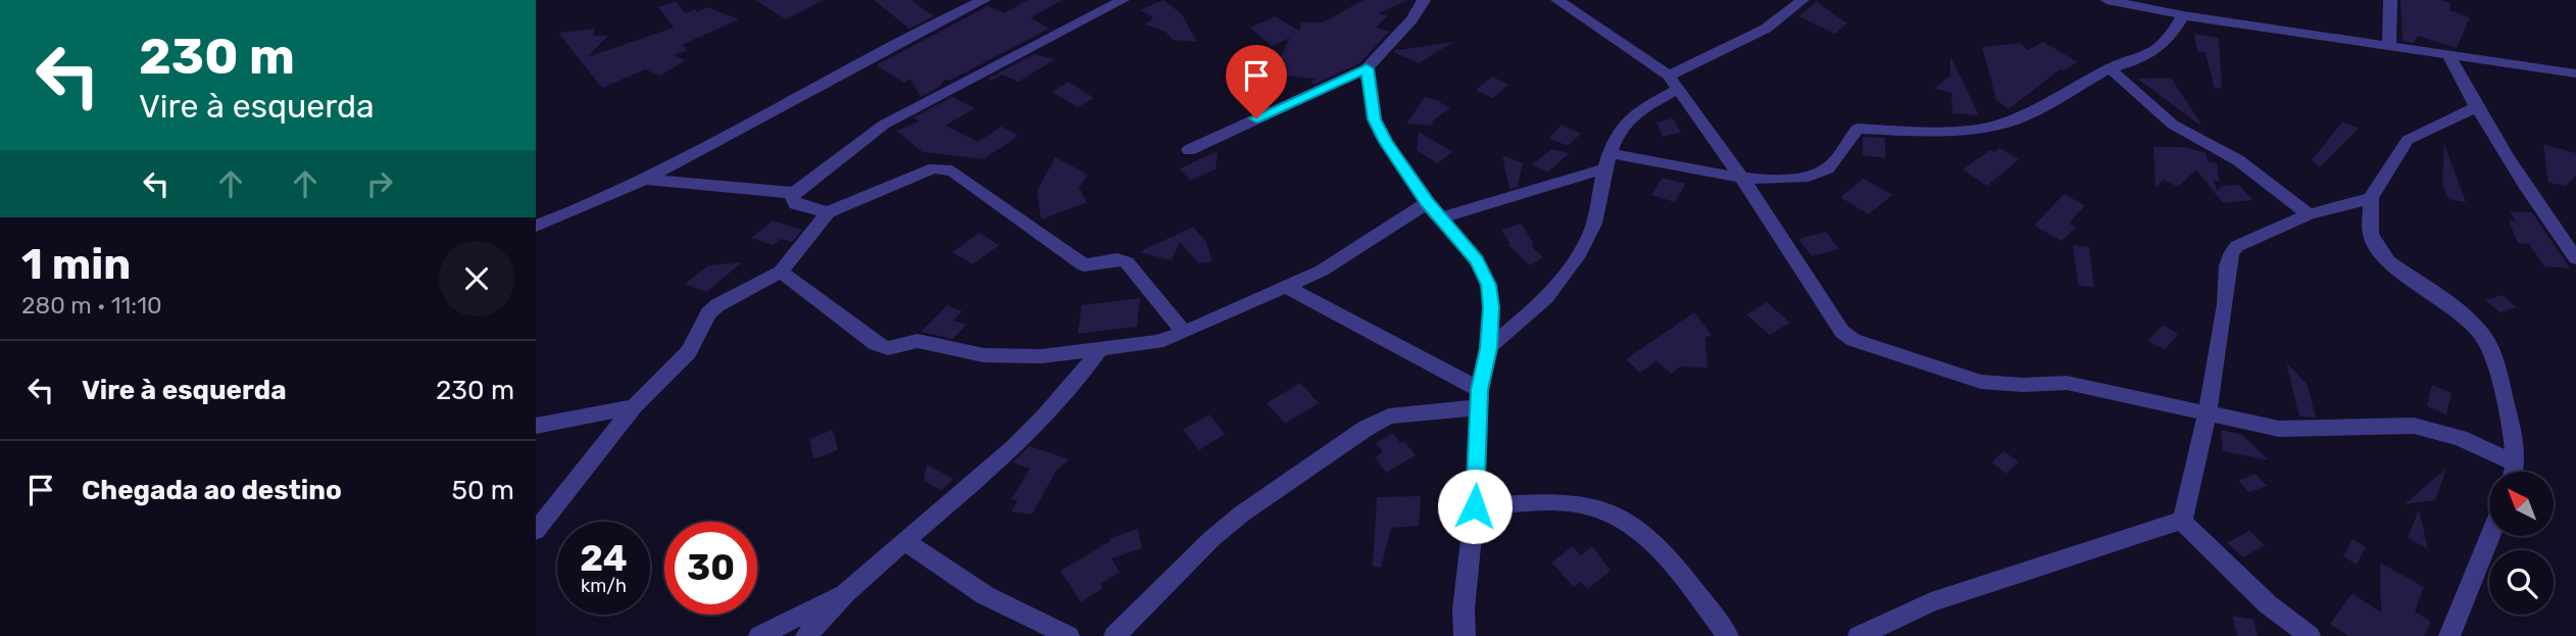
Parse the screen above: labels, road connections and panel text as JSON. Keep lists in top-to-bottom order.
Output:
{
  "north": "top left",
  "page": {
    "turn": ["230 m", "Vire à esquerda"],
    "heading": ["1 min", "280 m · 11:10"],
    "list": [
      {
        "name": "Vire à esquerda",
        "value": "230 m"
      },
      {
        "name": "Chegada ao destino",
        "value": "50 m"
      }
    ],
    "speed": "24 km/h",
    "limit": "30"
  }
}
